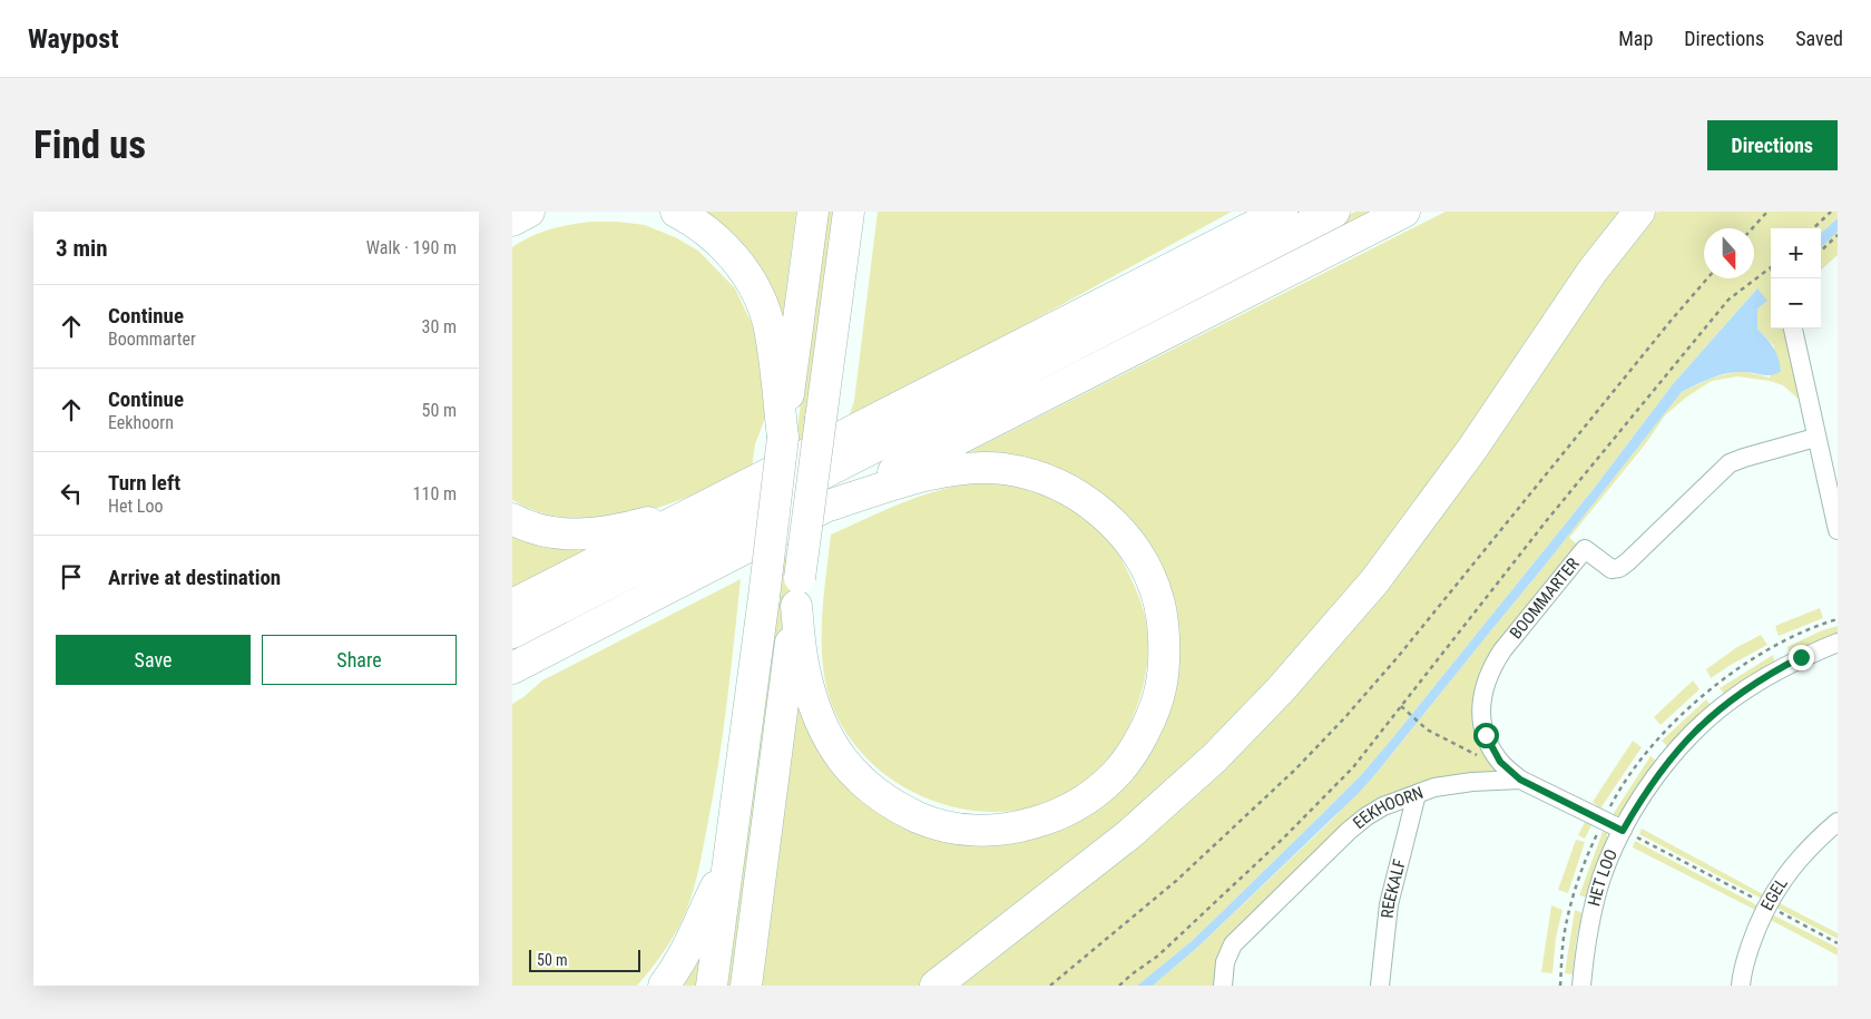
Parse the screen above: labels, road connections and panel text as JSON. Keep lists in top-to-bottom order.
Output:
{
  "streets": {
    "street": [
      "BOOMMARTER",
      "EEKHOORN",
      "HET LOO",
      "REEKALF",
      "EGEL"
    ]
  },
  "crossings": [
    ["BOOMMARTER", "EEKHOORN"],
    ["EEKHOORN", "REEKALF"]
  ],
  "scale_bar": "50 m",
  "north": "bottom",
  "page": {
    "header": "Waypost",
    "nav": ["Map", "Directions", "Saved"],
    "buttons": [
      "Directions",
      ["Save", "Share"]
    ],
    "title": "Find us",
    "heading": ["3 min", "Walk · 190 m"],
    "map_buttons": ["+", "−"],
    "list": [
      ["Continue", "Boommarter", "30 m"],
      ["Continue", "Eekhoorn", "50 m"],
      ["Turn left", "Het Loo", "110 m"],
      "Arrive at destination"
    ],
    "scale": "50 m"
  }
}
